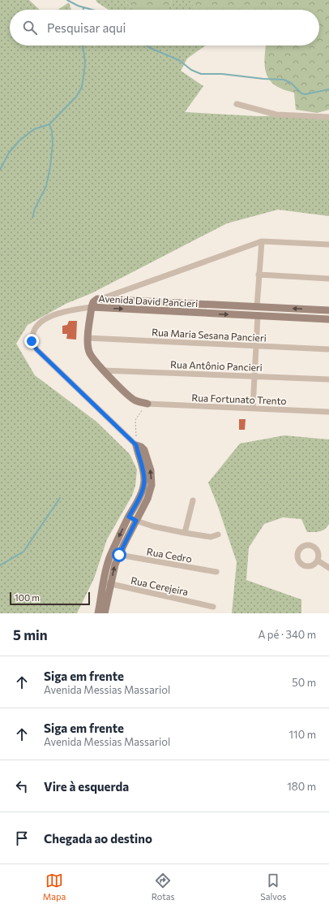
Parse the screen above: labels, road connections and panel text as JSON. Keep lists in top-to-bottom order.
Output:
{
  "streets": {
    "street": [
      "Avenida David Pancieri",
      "Rua Maria Sesana Pancieri",
      "Rua Antônio Pancieri",
      "Rua Fortunato Trento",
      "Rua Cedro",
      "Rua Cerejeira"
    ]
  },
  "scale_bar": "100 m",
  "page": {
    "search": "Pesquisar aqui",
    "scale": "100 m",
    "heading": ["5 min", "A pé · 340 m"],
    "list": [
      ["Siga em frente", "Avenida Messias Massariol", "50 m"],
      ["Siga em frente", "Avenida Messias Massariol", "110 m"],
      ["Vire à esquerda", "180 m"],
      "Chegada ao destino"
    ],
    "nav": ["Mapa", "Rotas", "Salvos"]
  }
}
